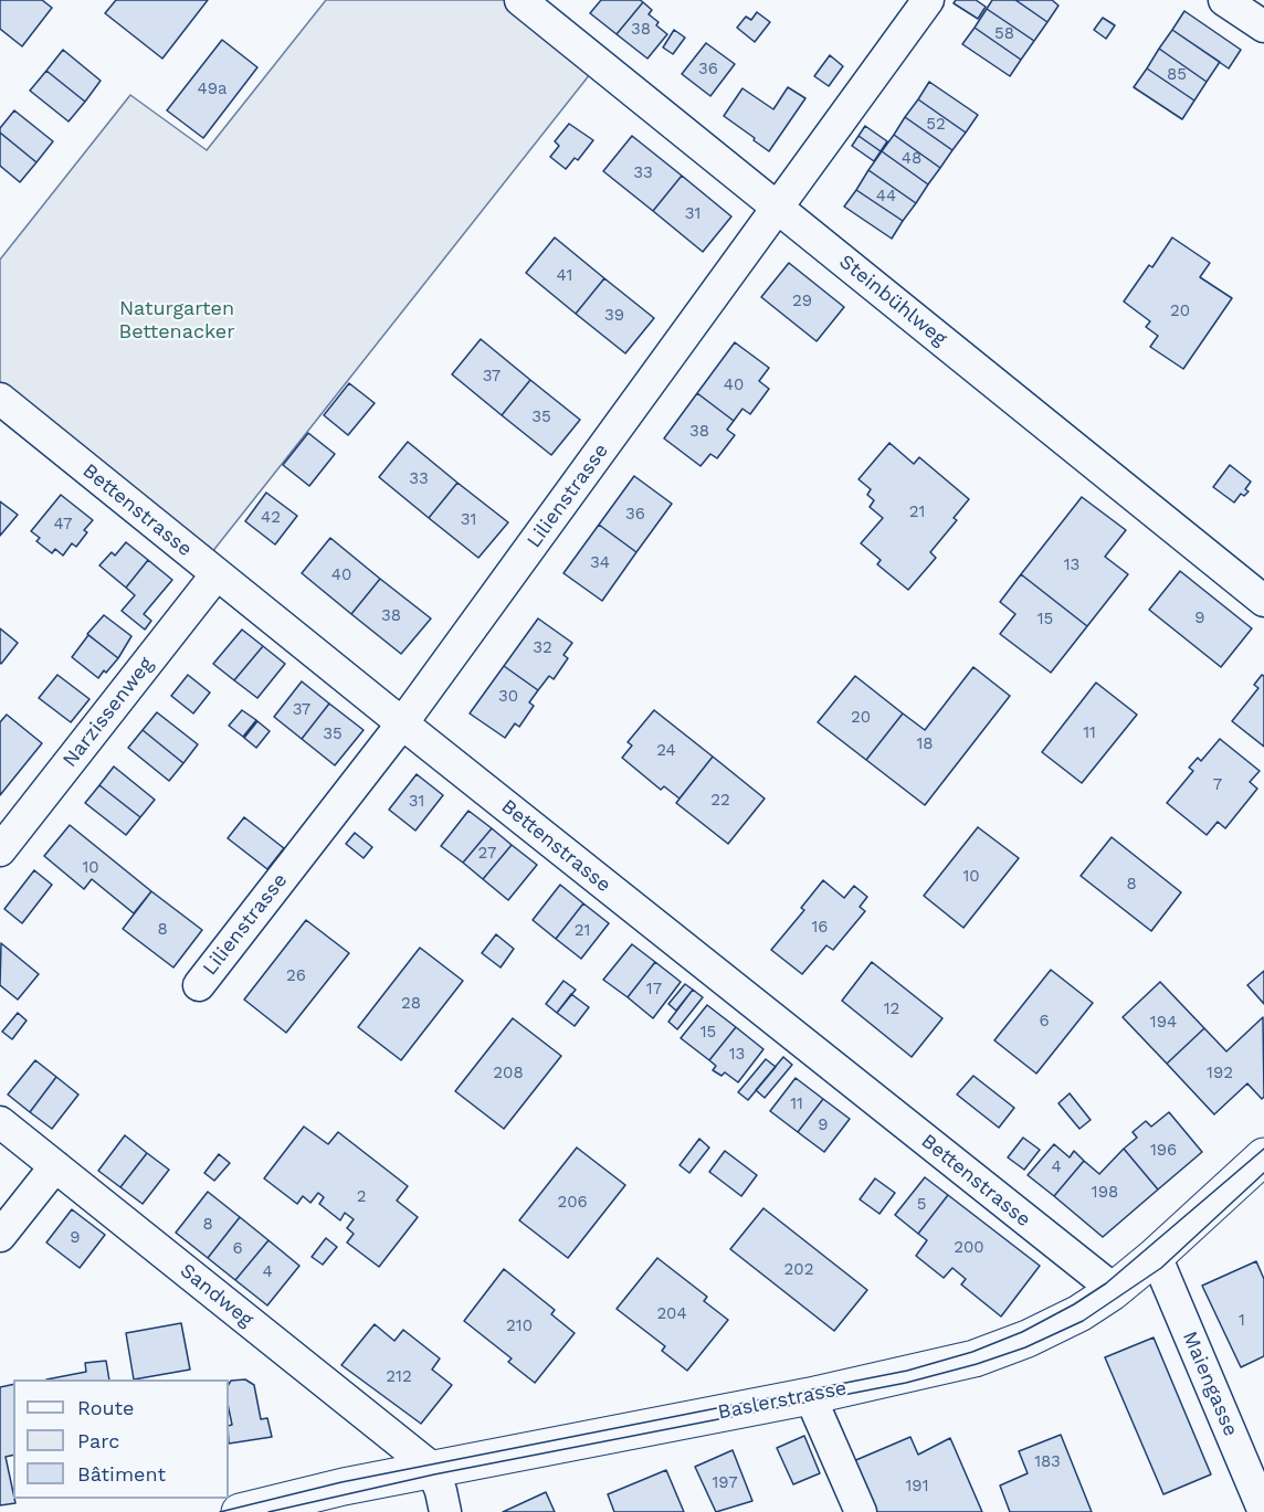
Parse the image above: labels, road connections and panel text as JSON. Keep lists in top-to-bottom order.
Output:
{
  "streets": {
    "main road": ["Baslerstrasse"],
    "street": [
      "Steinbühlweg",
      "Lilienstrasse",
      "Bettenstrasse",
      "Narzissenweg",
      "Sandweg",
      "Maiengasse"
    ]
  },
  "crossings": [
    ["Steinbühlweg", "Lilienstrasse"],
    ["Lilienstrasse", "Bettenstrasse"],
    ["Bettenstrasse", "Narzissenweg"],
    ["Bettenstrasse", "Baslerstrasse"],
    ["Sandweg", "Baslerstrasse"],
    ["Maiengasse", "Baslerstrasse"]
  ],
  "parks": ["Naturgarten Bettenacker"],
  "house_numbers": [
    "38",
    "58",
    "36",
    "85",
    "49a",
    "52",
    "48",
    "33",
    "44",
    "31",
    "41",
    "29",
    "20",
    "39",
    "37",
    "40",
    "35",
    "38",
    "33",
    "21",
    "36",
    "42",
    "31",
    "47",
    "34",
    "13",
    "40",
    "38",
    "9",
    "15",
    "32",
    "30",
    "37",
    "20",
    "11",
    "35",
    "18",
    "24",
    "7",
    "22",
    "31",
    "27",
    "10",
    "10",
    "8",
    "16",
    "8",
    "21",
    "26",
    "17",
    "28",
    "12",
    "6",
    "194",
    "15",
    "13",
    "208",
    "192",
    "11",
    "9",
    "196",
    "4",
    "198",
    "2",
    "206",
    "5",
    "8",
    "9",
    "200",
    "6",
    "202",
    "4",
    "204",
    "1",
    "210",
    "212",
    "183",
    "197",
    "191"
  ],
  "legend": ["Route", "Parc", "Bâtiment"]
}
